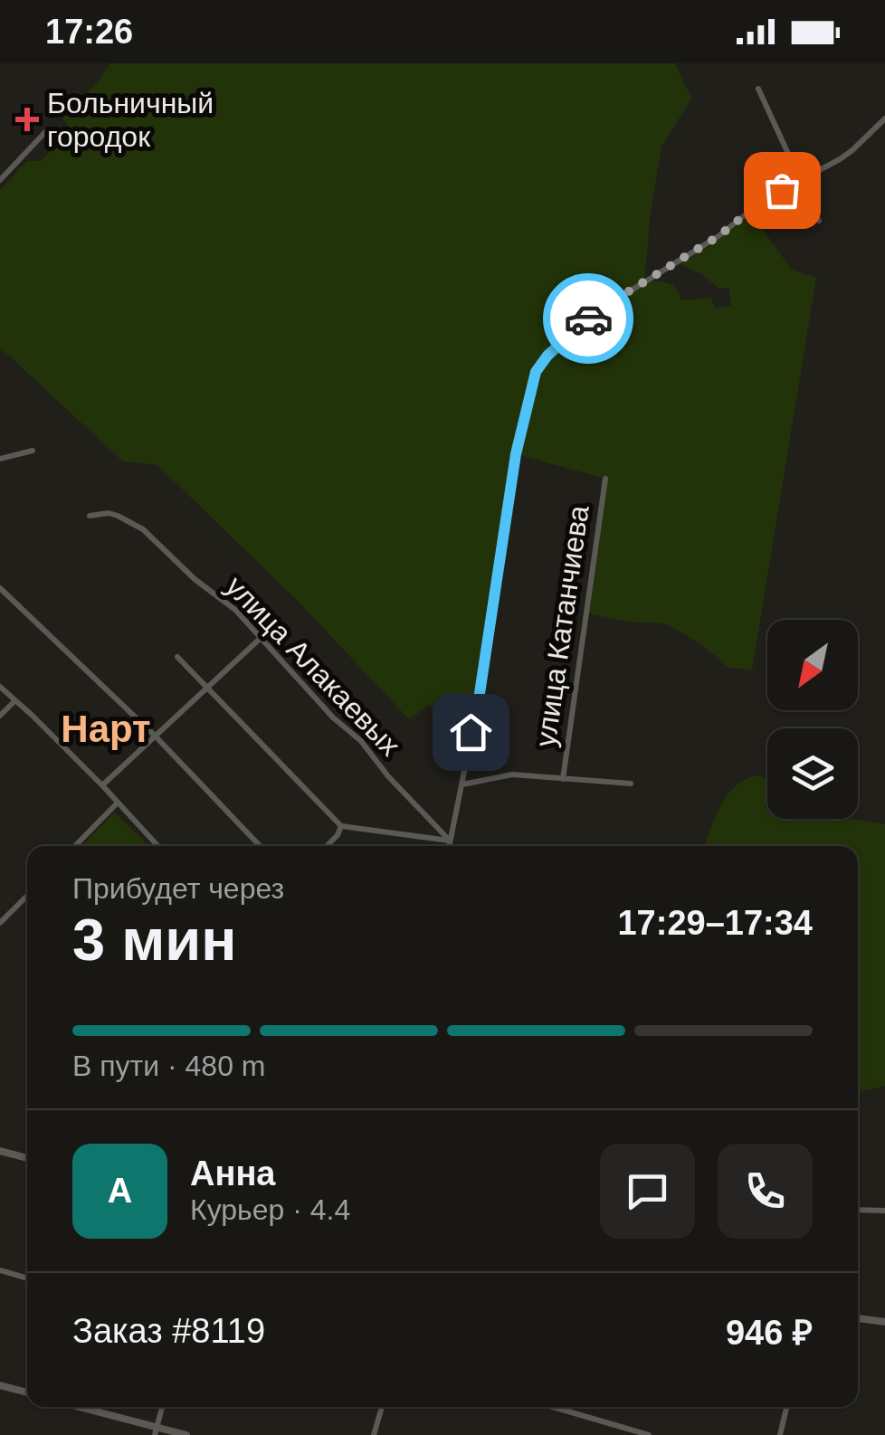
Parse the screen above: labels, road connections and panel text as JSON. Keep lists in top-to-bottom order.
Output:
{
  "streets": {
    "street": ["улица Катанчиева", "улица Алакаевых"]
  },
  "districts": ["Нарт"],
  "places": {
    "health": ["Больничный городок"]
  },
  "north": "bottom left",
  "page": {
    "status": "17:26",
    "heading": ["3 мин", "Прибудет через", "17:29–17:34"],
    "panel": [
      "Анна",
      "Курьер · 4.4",
      "Заказ #8119",
      "946 ₽"
    ],
    "bar": "В пути · 480 m",
    "round": "А"
  }
}
